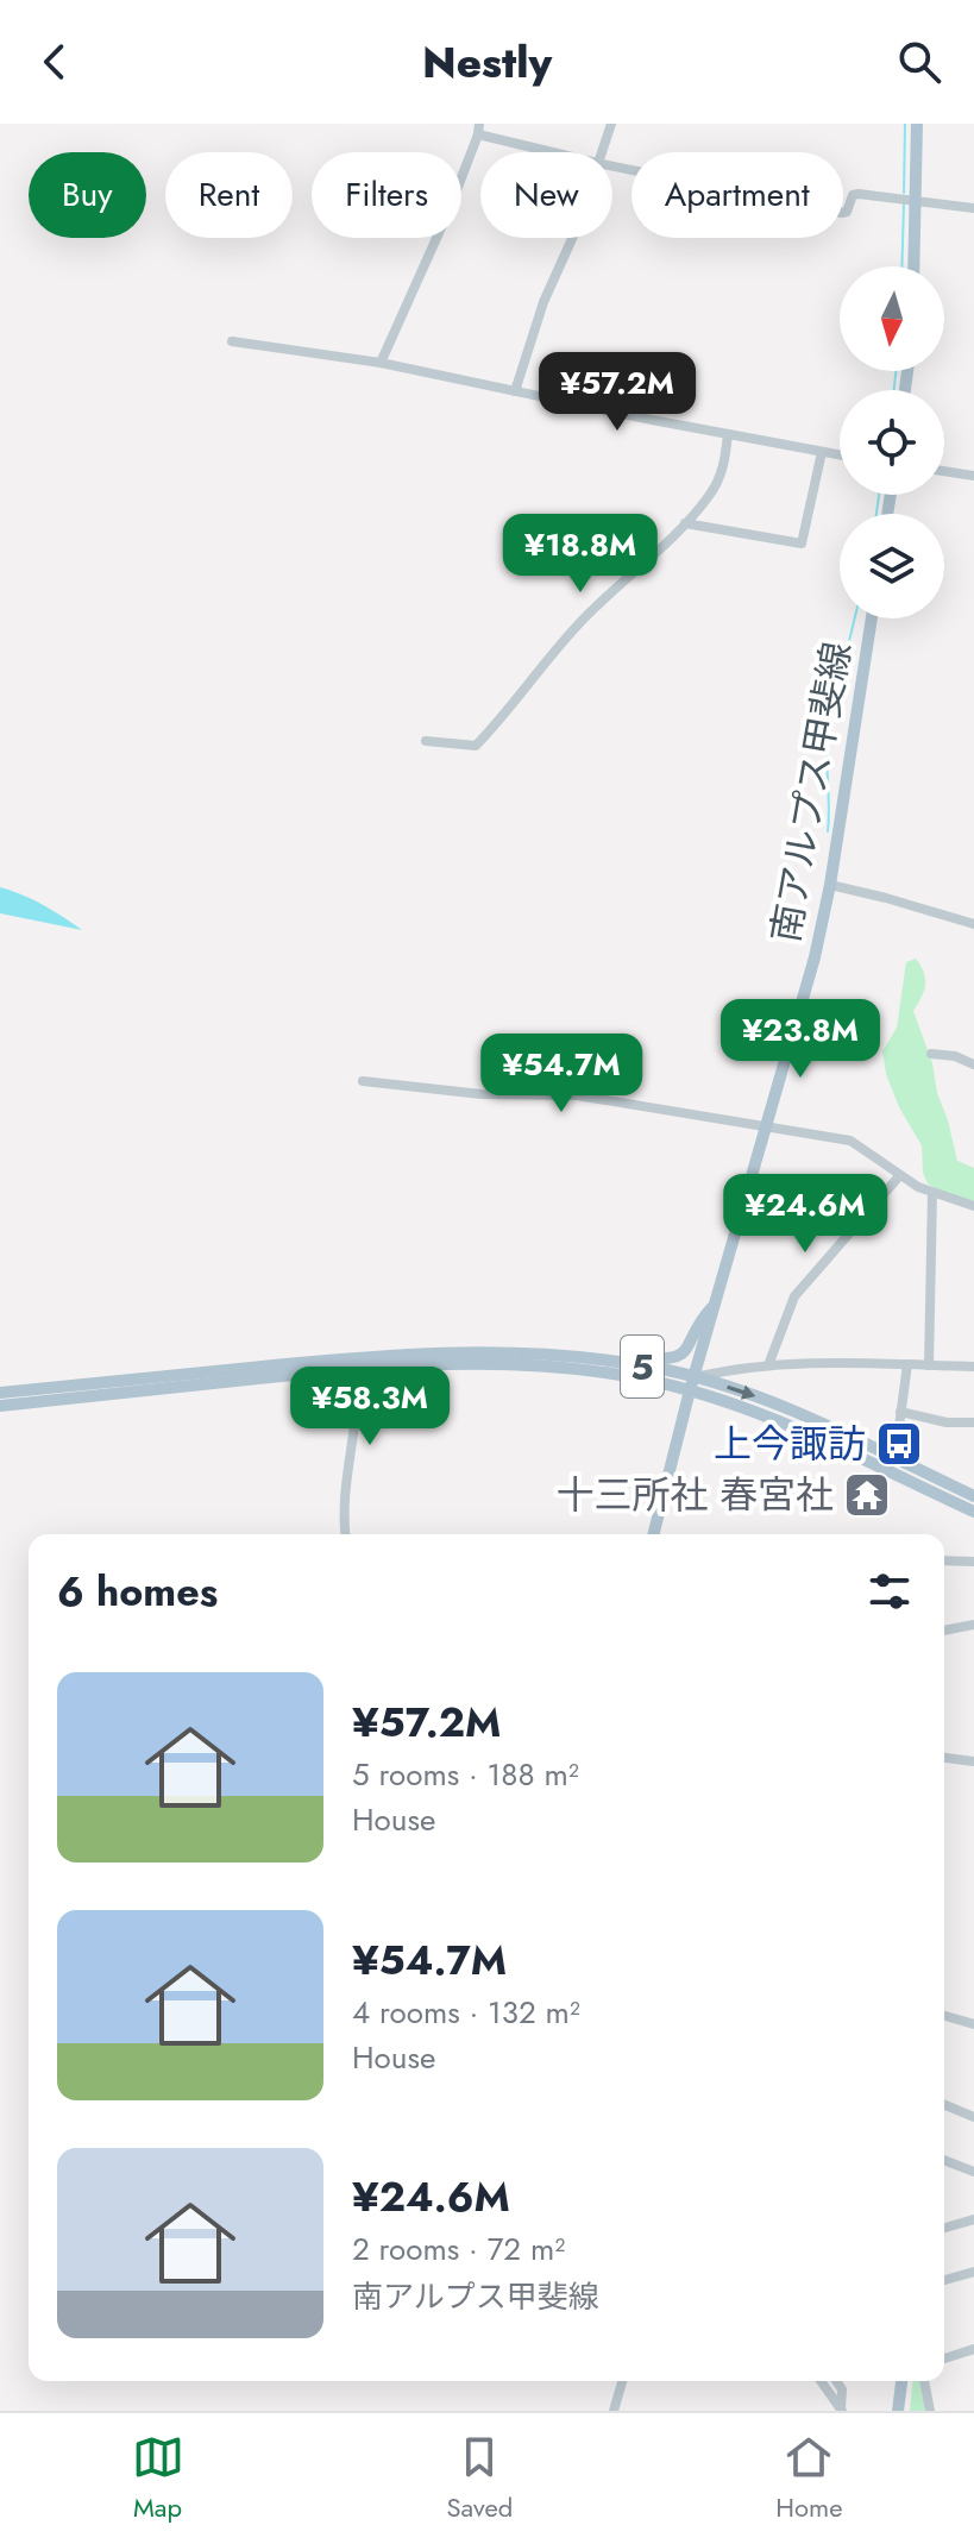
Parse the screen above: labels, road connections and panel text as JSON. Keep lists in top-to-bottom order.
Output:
{
  "streets": {
    "main road": ["南アルプス甲斐線", "5"]
  },
  "crossings": [
    ["南アルプス甲斐線", "5"]
  ],
  "places": {
    "bus stop": ["上今諏訪"],
    "temple": ["十三所社 春宮社"]
  },
  "north": "bottom",
  "page": {
    "header": "Nestly",
    "chip": [
      "Buy",
      "Rent",
      "Filters",
      "New",
      "Apartment"
    ],
    "price": [
      "¥57.2M",
      "¥18.8M",
      "¥23.8M",
      "¥54.7M",
      "¥24.6M",
      "¥58.3M"
    ],
    "heading": "6 homes",
    "list": [
      {
        "name": "¥57.2M",
        "note": "5 rooms · 188 m² · House"
      },
      {
        "name": "¥54.7M",
        "note": "4 rooms · 132 m² · House"
      },
      {
        "name": "¥24.6M",
        "note": "2 rooms · 72 m² · 南アルプス甲斐線"
      }
    ],
    "tabs": ["Map", "Saved", "Home"]
  }
}
